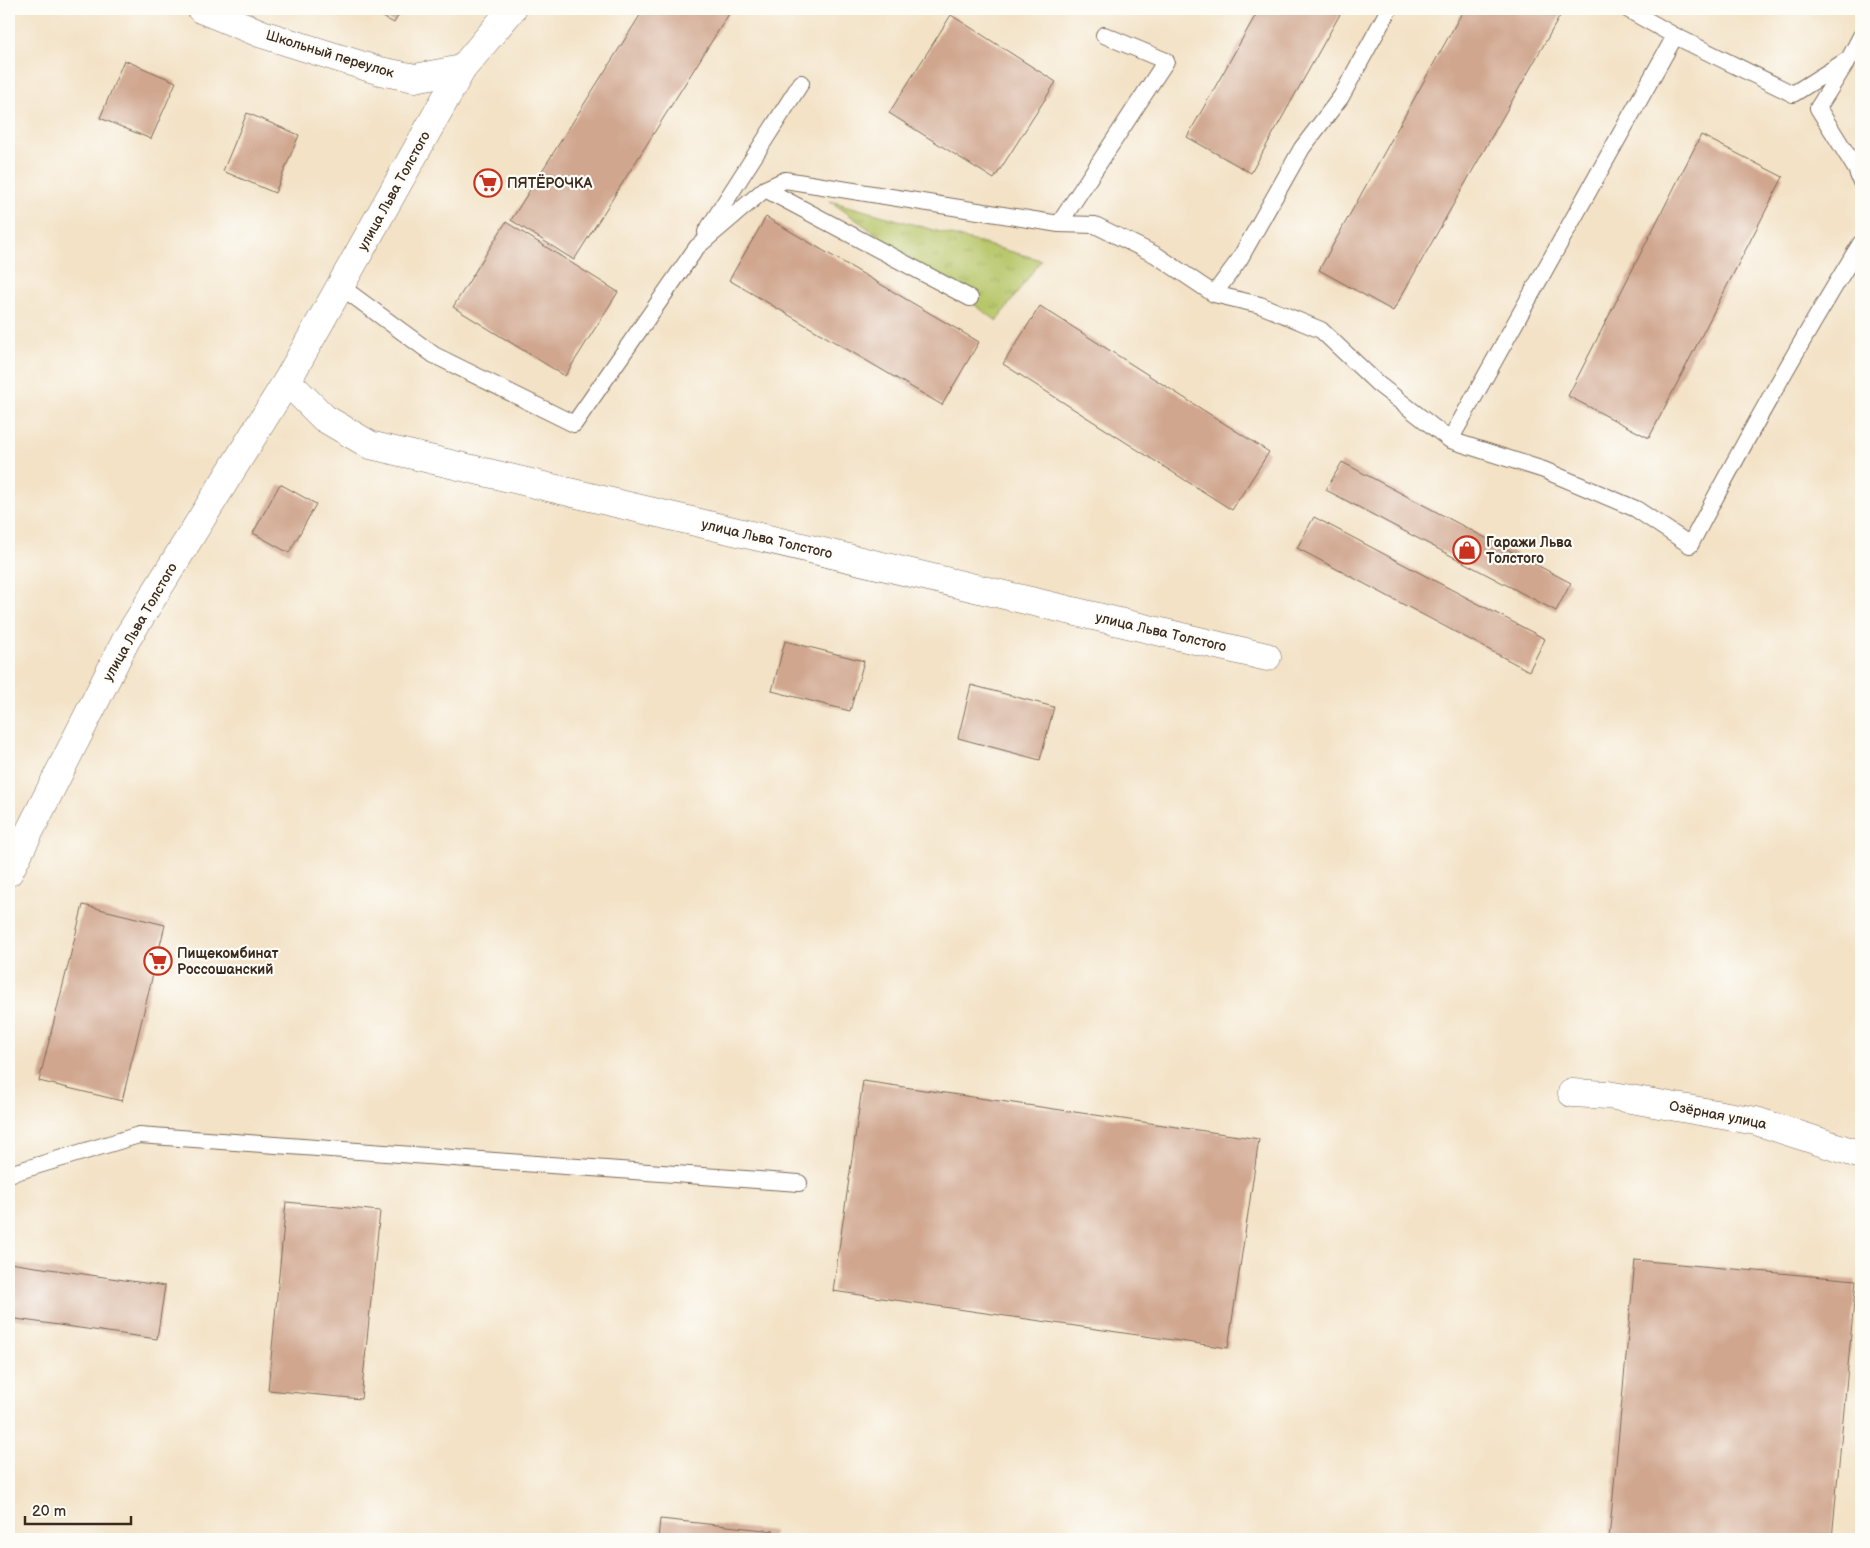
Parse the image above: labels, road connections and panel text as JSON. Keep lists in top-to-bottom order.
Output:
{
  "streets": {
    "street": ["Школьный переулок", "улица Льва Толстого", "Озёрная улица"]
  },
  "crossings": [
    ["Школьный переулок", "улица Льва Толстого"]
  ],
  "places": {
    "supermarket": ["ПЯТЁРОЧКА", "Пищекомбинат Россошанский"],
    "shop": ["Гаражи Льва Толстого"]
  },
  "scale_bar": "20 m"
}
